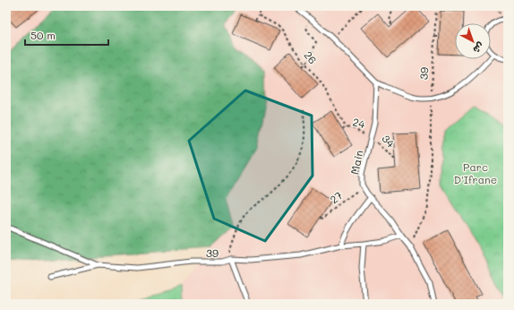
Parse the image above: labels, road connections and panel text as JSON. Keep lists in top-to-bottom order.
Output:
{
  "streets": {
    "lane": ["39", "Main"],
    "path": [
      "26",
      "24",
      "34",
      "27"
    ]
  },
  "crossings": [
    ["26", "24"],
    ["24", "34"],
    ["24", "Main"],
    ["34", "Main"],
    ["Main", "27"]
  ],
  "parks": ["Parc D'Ifrane"],
  "scale_bar": "50 m",
  "north": "bottom right"
}
